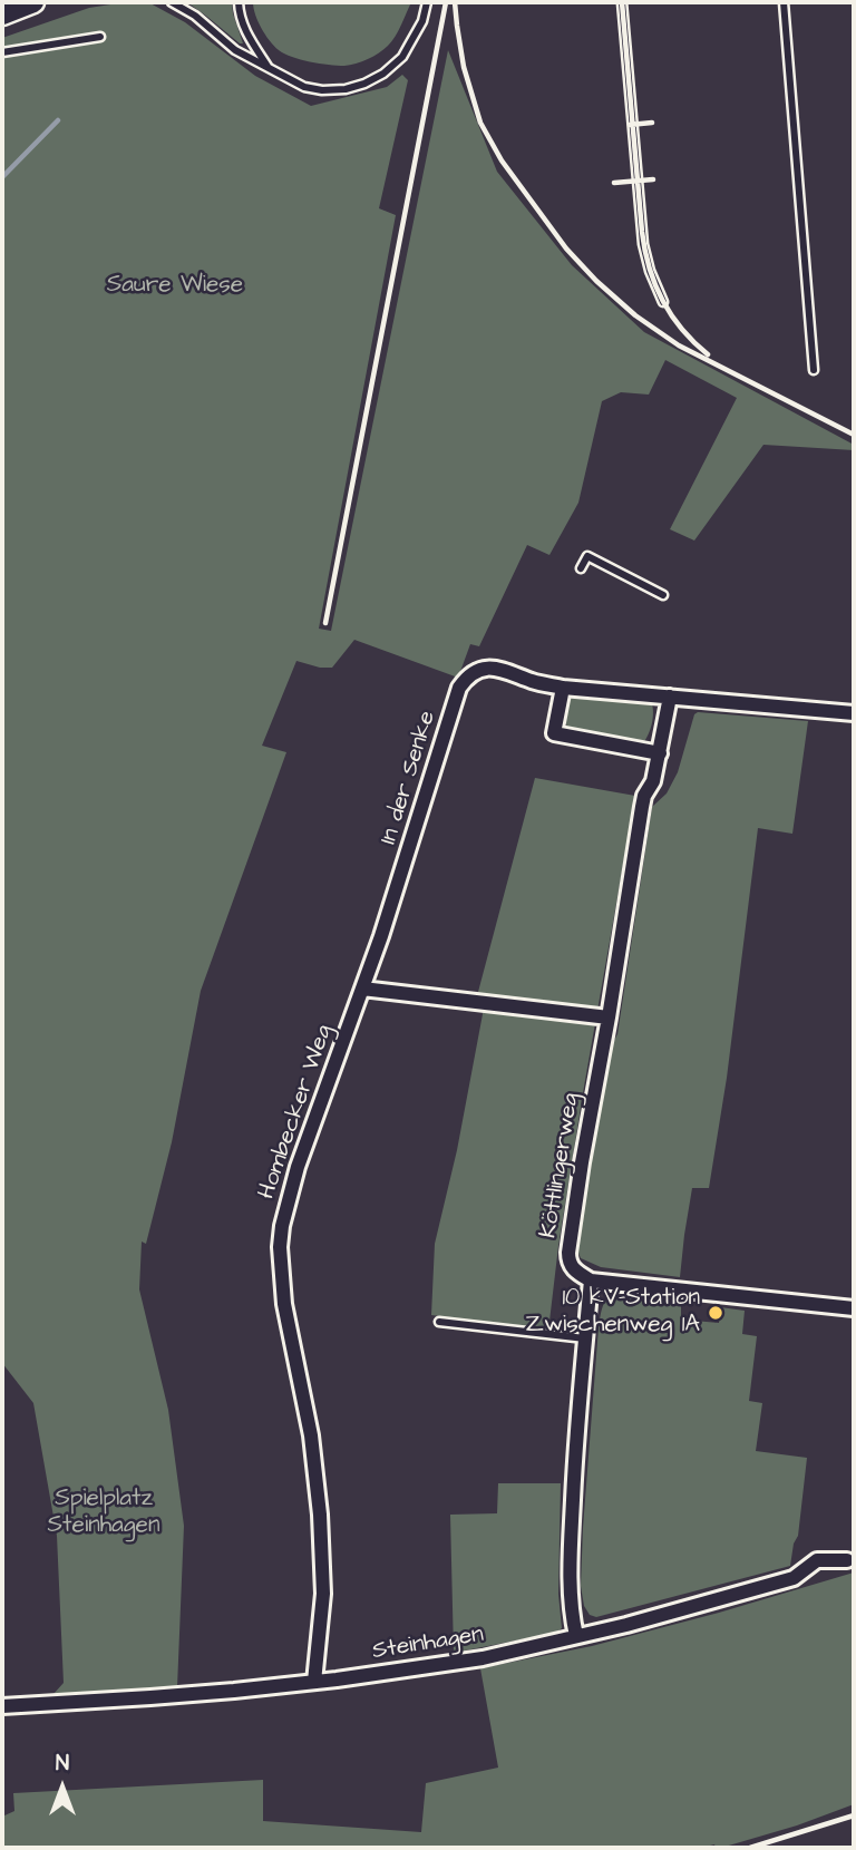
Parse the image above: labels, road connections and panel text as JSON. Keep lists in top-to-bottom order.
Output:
{
  "streets": {
    "street": [
      "In der Senke",
      "Hombecker Weg",
      "Köttlingerweg",
      "Steinhagen"
    ]
  },
  "crossings": [
    ["In der Senke", "Hombecker Weg"],
    ["In der Senke", "Köttlingerweg"],
    ["Hombecker Weg", "Steinhagen"]
  ],
  "parks": ["Saure Wiese", "Spielplatz Steinhagen"],
  "places": ["10 kV-Station Zwischenweg 1A"],
  "north": "top"
}
